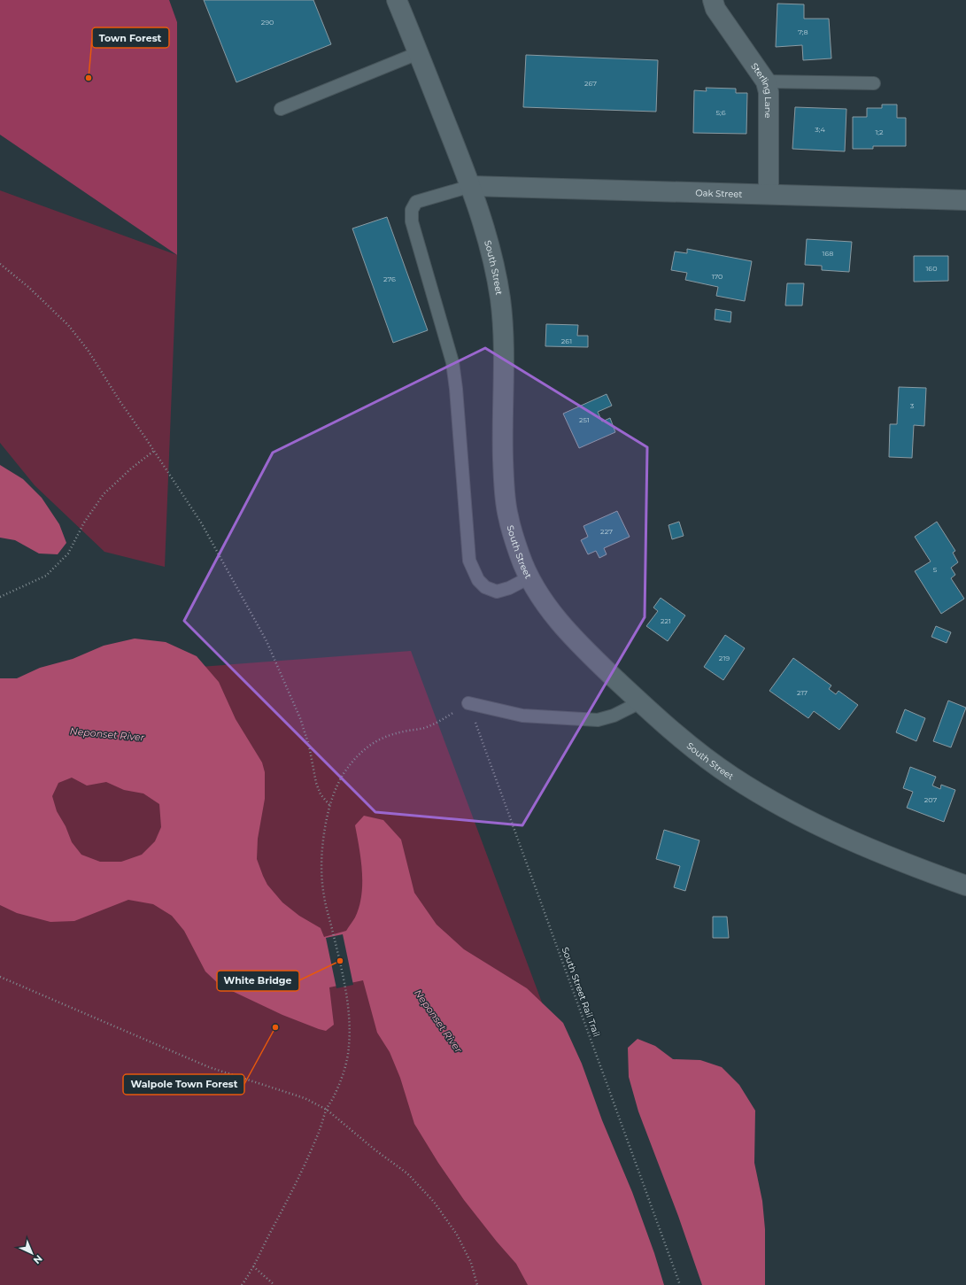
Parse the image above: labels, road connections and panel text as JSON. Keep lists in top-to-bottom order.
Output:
{
  "streets": {
    "street": ["Sterling Lane", "Oak Street", "South Street"],
    "path": ["South Street Rail Trail"]
  },
  "crossings": [
    ["Sterling Lane", "Oak Street"],
    ["Oak Street", "South Street"]
  ],
  "water": ["Neponset River"],
  "places": ["Town Forest", "White Bridge", "Walpole Town Forest"],
  "house_numbers": [
    "290",
    "7;8",
    "267",
    "5;6",
    "3;4",
    "1;2",
    "168",
    "160",
    "170",
    "276",
    "261",
    "3",
    "251",
    "227",
    "5",
    "221",
    "219",
    "217",
    "207"
  ],
  "north": "bottom right"
}
